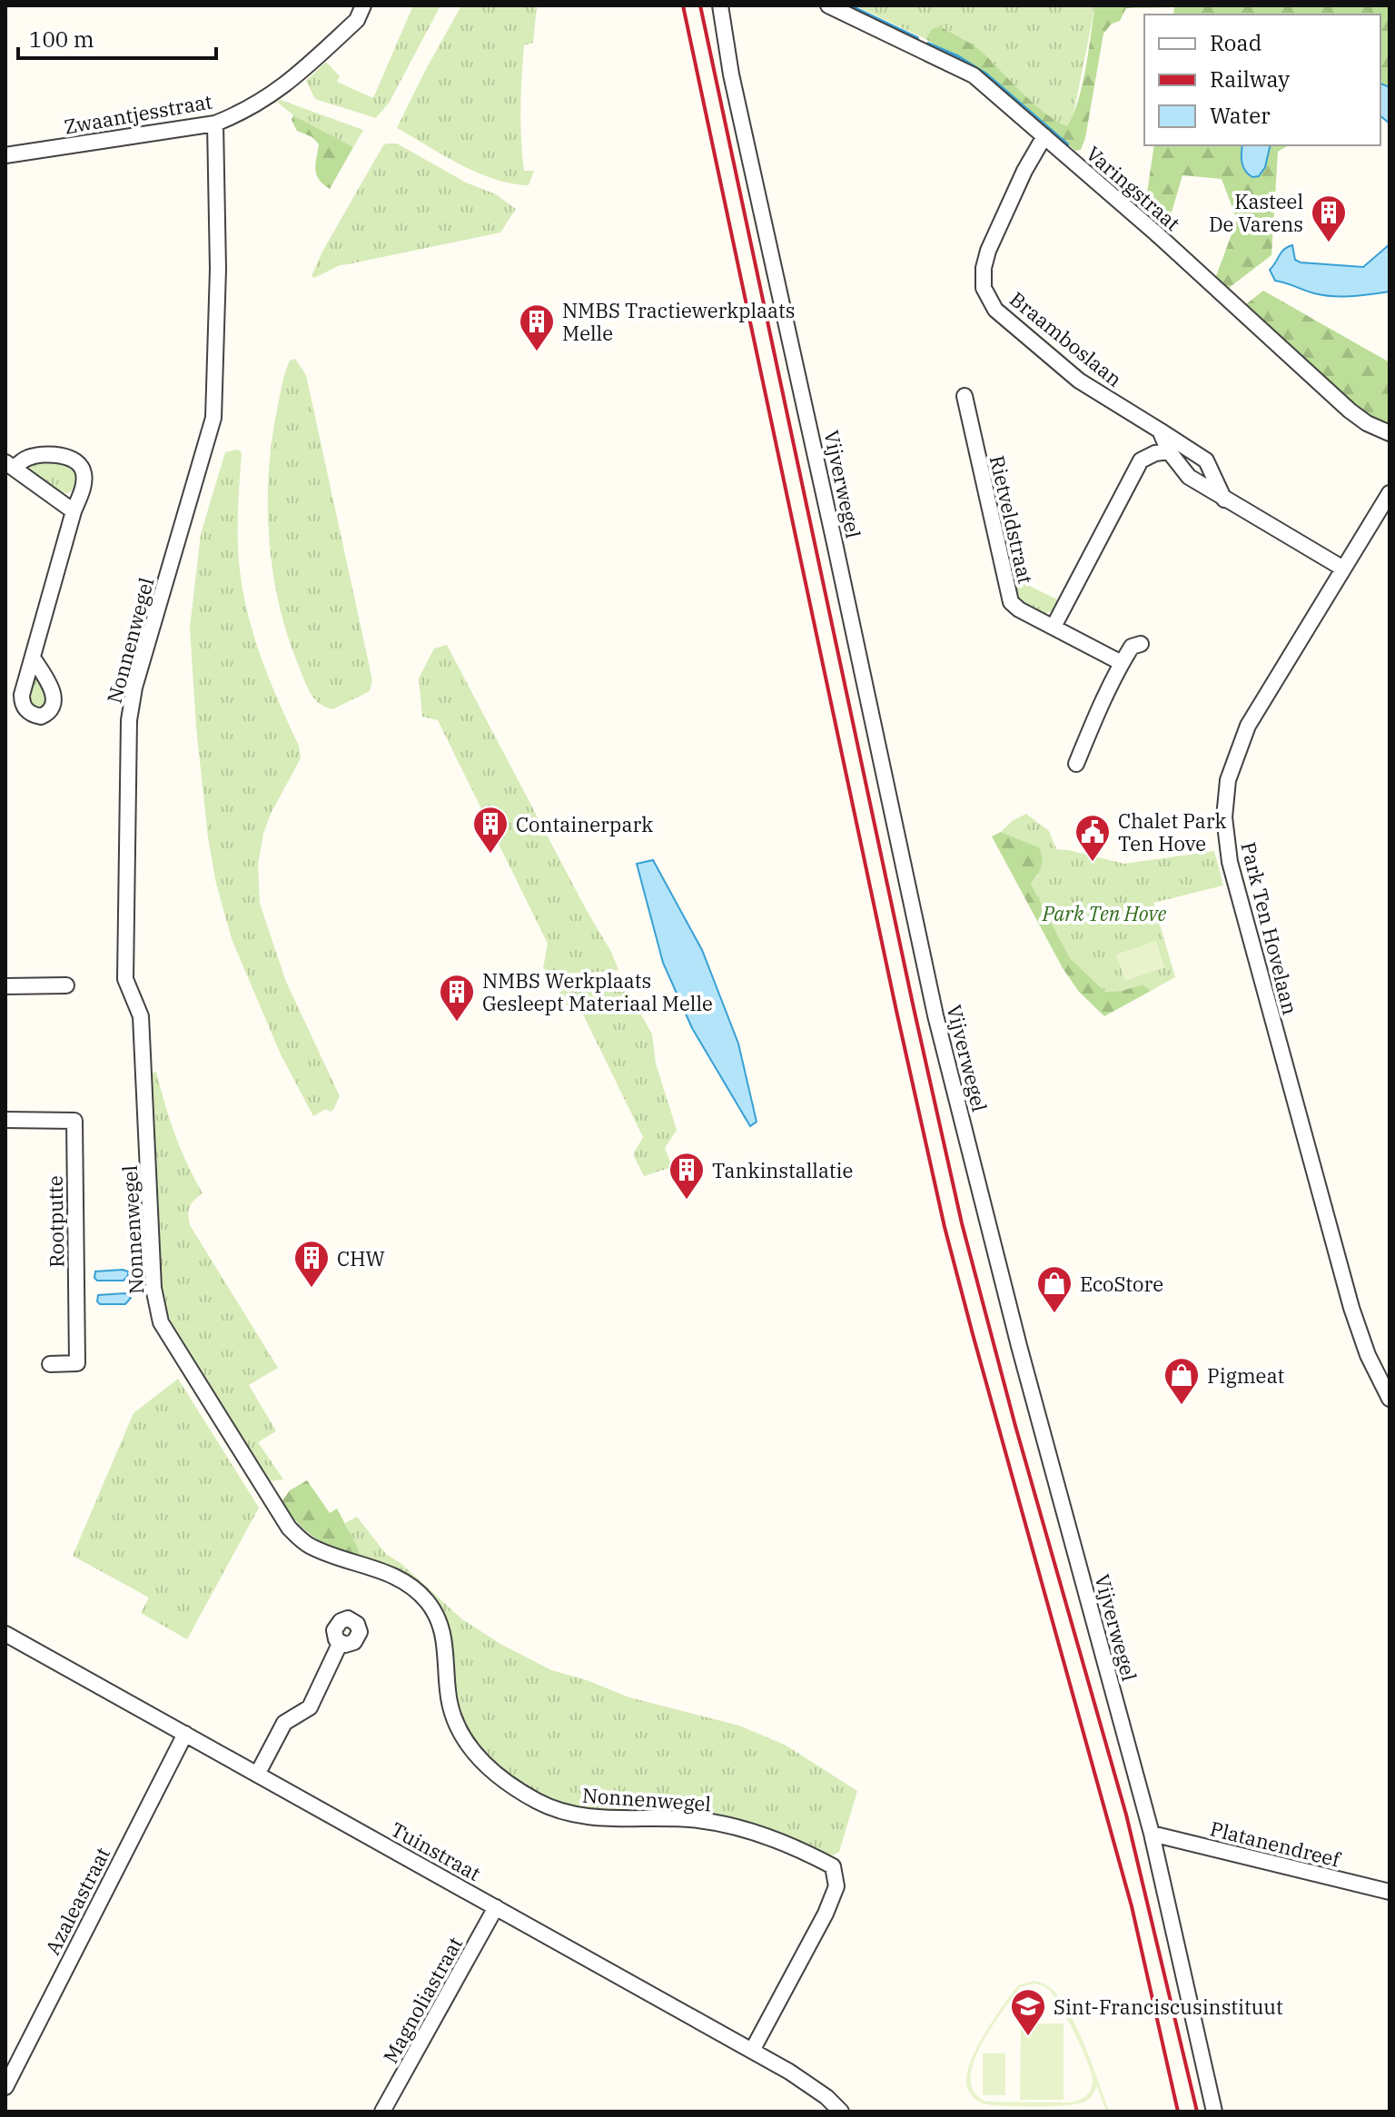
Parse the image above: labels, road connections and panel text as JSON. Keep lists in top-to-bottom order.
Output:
{
  "streets": {
    "street": [
      "Zwaantjesstraat",
      "Varingstraat",
      "Braamboslaan",
      "Vijverwegel",
      "Rietveldstraat",
      "Nonnenwegel",
      "Park Ten Hovelaan",
      "Rootputte",
      "Platanendreef",
      "Tuinstraat",
      "Azaleastraat",
      "Magnoliastraat"
    ]
  },
  "crossings": [
    ["Zwaantjesstraat", "Nonnenwegel"],
    ["Varingstraat", "Braamboslaan"],
    ["Vijverwegel", "Platanendreef"],
    ["Nonnenwegel", "Tuinstraat"],
    ["Tuinstraat", "Azaleastraat"],
    ["Tuinstraat", "Magnoliastraat"]
  ],
  "parks": ["Park Ten Hove"],
  "places": {
    "building": [
      "Kasteel De Varens",
      "NMBS Tractiewerkplaats Melle",
      "Containerpark",
      "NMBS Werkplaats Gesleept Materiaal Melle",
      "Tankinstallatie",
      "CHW"
    ],
    "public building": ["Chalet Park Ten Hove"],
    "shop": ["EcoStore", "Pigmeat"],
    "school or university": ["Sint-Franciscusinstituut"]
  },
  "legend": ["Road", "Railway", "Water"],
  "scale_bar": "100 m"
}
